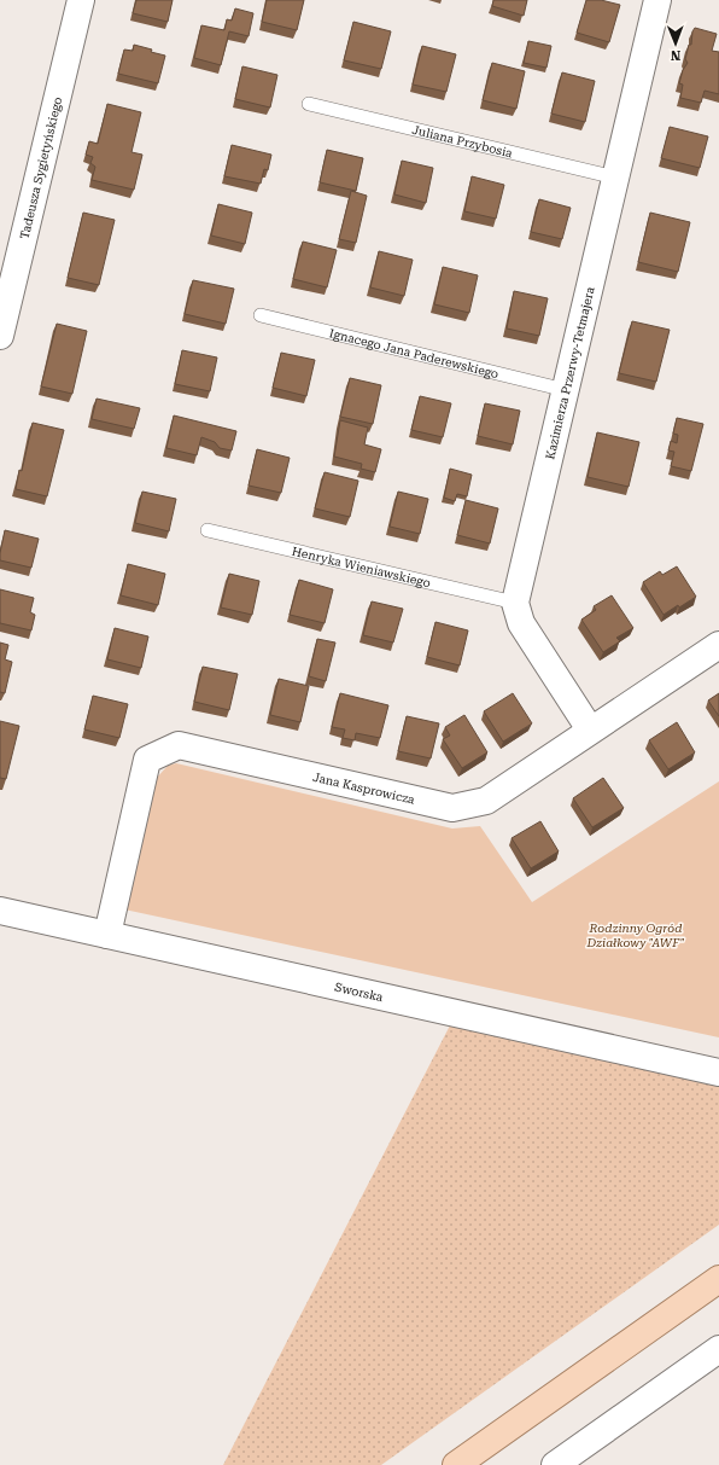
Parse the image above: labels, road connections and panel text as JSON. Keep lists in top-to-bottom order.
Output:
{
  "streets": {
    "street": [
      "Tadeusza Sygietyńskiego",
      "Kazimierza Przerwy-Tetmajera",
      "Jana Kasprowicza",
      "Sworska"
    ],
    "lane": ["Juliana Przybosia", "Ignacego Jana Paderewskiego", "Henryka Wieniawskiego"]
  },
  "crossings": [
    ["Juliana Przybosia", "Kazimierza Przerwy-Tetmajera"],
    ["Ignacego Jana Paderewskiego", "Kazimierza Przerwy-Tetmajera"],
    ["Kazimierza Przerwy-Tetmajera", "Henryka Wieniawskiego"],
    ["Jana Kasprowicza", "Sworska"]
  ],
  "parks": ["Rodzinny Ogród Działkowy \"AWF\""],
  "north": "bottom"
}
